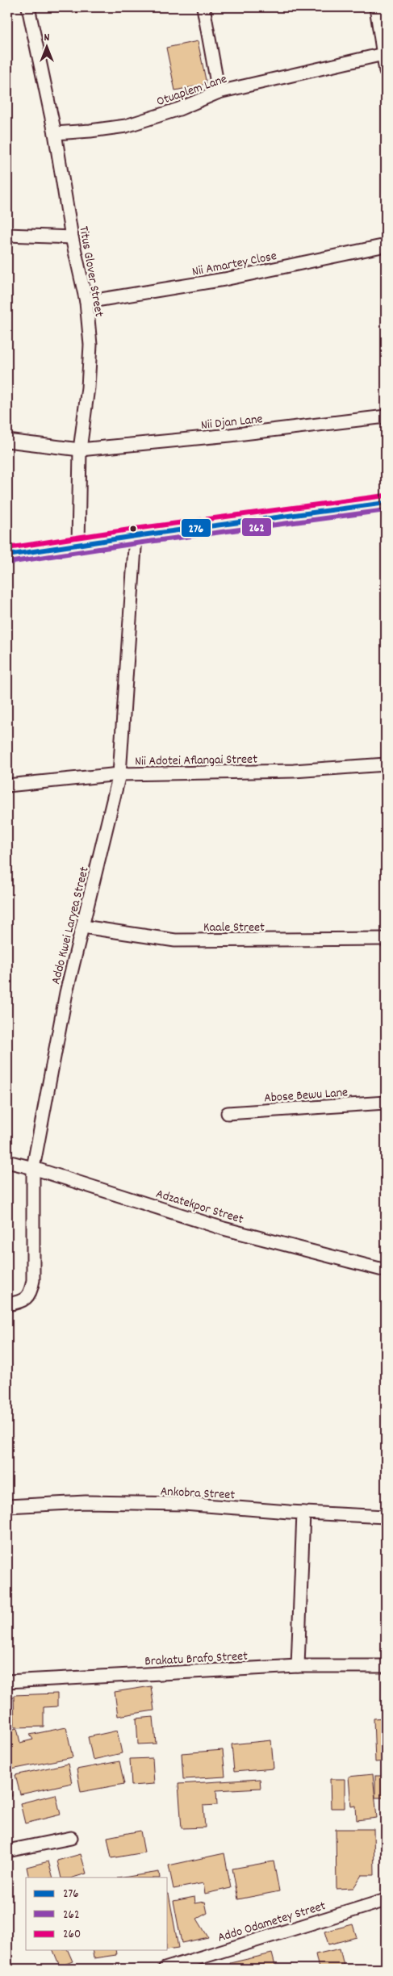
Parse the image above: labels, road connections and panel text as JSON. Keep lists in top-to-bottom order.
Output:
{
  "streets": {
    "street": [
      "Otuaplem Lane",
      "Nii Amartey Close",
      "Titus Glover Street",
      "Nii Djan Lane",
      "Nii Adotei Aflangai Street",
      "Addo Kwei Laryea Street",
      "Kaale Street",
      "Abose Bewu Lane",
      "Adzatekpor Street",
      "Ankobra Street",
      "Brakatu Brafo Street",
      "Addo Odametey Street"
    ]
  },
  "crossings": [
    ["Otuaplem Lane", "Titus Glover Street"],
    ["Nii Amartey Close", "Titus Glover Street"],
    ["Titus Glover Street", "Nii Djan Lane"],
    ["Nii Adotei Aflangai Street", "Addo Kwei Laryea Street"],
    ["Addo Kwei Laryea Street", "Kaale Street"],
    ["Addo Kwei Laryea Street", "Adzatekpor Street"]
  ],
  "lines": ["transit line 260", "transit line 276", "transit line 262"],
  "legend": ["276", "262", "260"],
  "north": "top"
}
